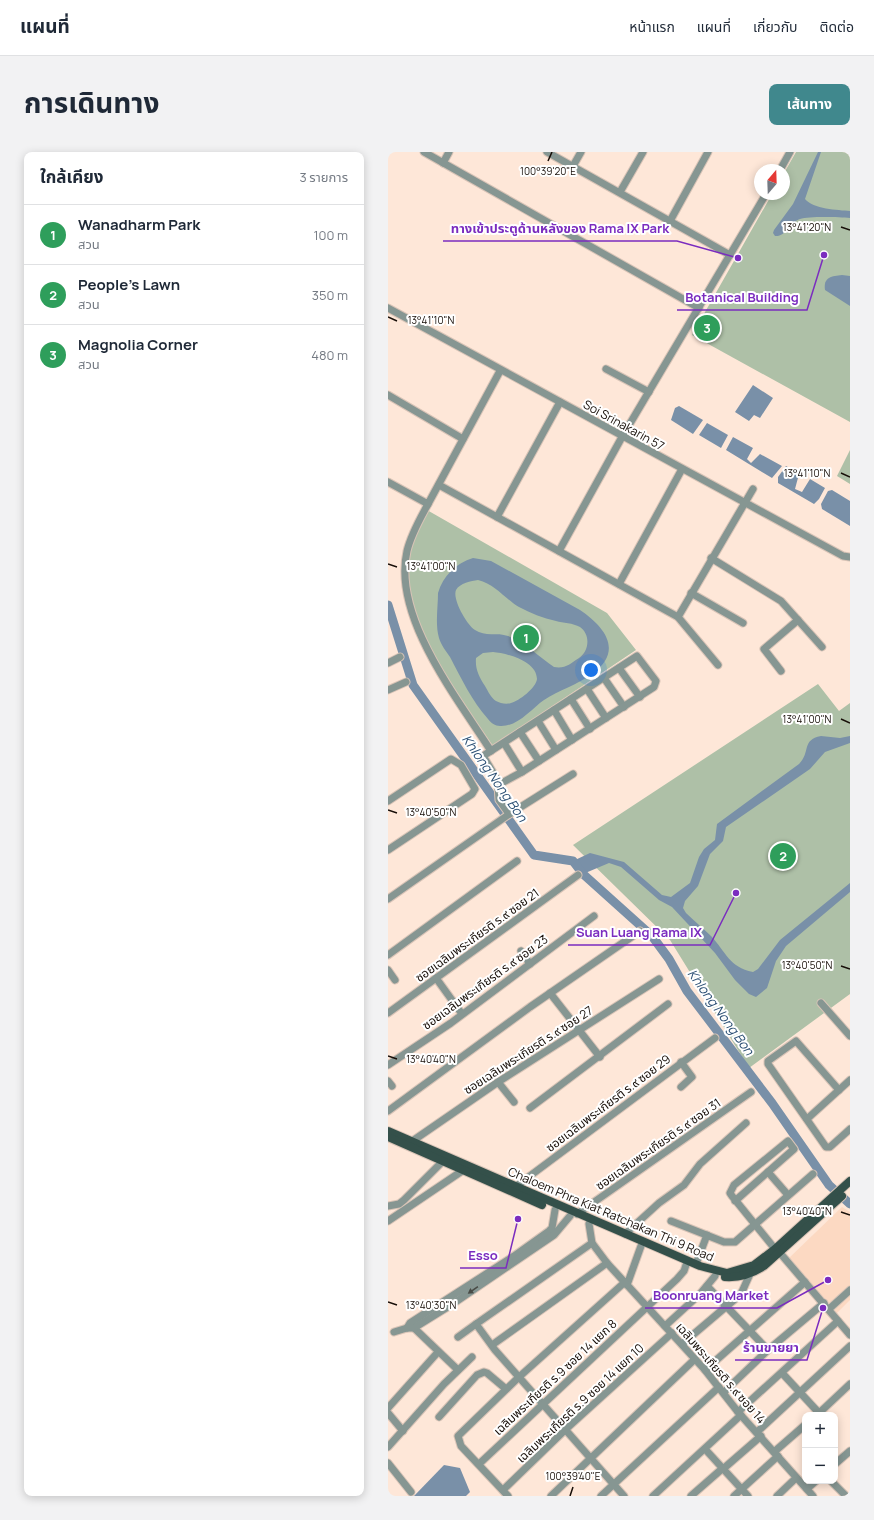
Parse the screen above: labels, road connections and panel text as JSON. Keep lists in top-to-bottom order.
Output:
{
  "streets": {
    "main road": ["Chaloem Phra Kiat Ratchakan Thi 9 Road"],
    "street": [
      "Soi Srinakarin 57",
      "ซอยเฉลิมพระเกียรติ ร.๙ ซอย 21",
      "ซอยเฉลิมพระเกียรติ ร.๙ ซอย 23",
      "ซอยเฉลิมพระเกียรติ ร.๙ ซอย 27",
      "ซอยเฉลิมพระเกียรติ ร.๙ ซอย 29",
      "ซอยเฉลิมพระเกียรติ ร.๙ ซอย 31",
      "เฉลิมพระเกียรติ ร.๙ ซอย 14",
      "เฉลิมพระเกียรติ ร.9 ซอย 14 แยก 8",
      "เฉลิมพระเกียรติ ร.9 ซอย 14 แยก 10"
    ]
  },
  "crossings": [
    ["ซอยเฉลิมพระเกียรติ ร.๙ ซอย 27", "Chaloem Phra Kiat Ratchakan Thi 9 Road"],
    ["ซอยเฉลิมพระเกียรติ ร.๙ ซอย 29", "Chaloem Phra Kiat Ratchakan Thi 9 Road"],
    ["ซอยเฉลิมพระเกียรติ ร.๙ ซอย 31", "Chaloem Phra Kiat Ratchakan Thi 9 Road"],
    ["Chaloem Phra Kiat Ratchakan Thi 9 Road", "เฉลิมพระเกียรติ ร.๙ ซอย 14"],
    ["Chaloem Phra Kiat Ratchakan Thi 9 Road", "เฉลิมพระเกียรติ ร.9 ซอย 14 แยก 8"],
    ["เฉลิมพระเกียรติ ร.๙ ซอย 14", "เฉลิมพระเกียรติ ร.9 ซอย 14 แยก 8"],
    ["เฉลิมพระเกียรติ ร.๙ ซอย 14", "เฉลิมพระเกียรติ ร.9 ซอย 14 แยก 10"]
  ],
  "water": ["Khlong Nong Bon"],
  "places": [
    "Botanical Building",
    "ทางเข้าประตูด้านหลังของ Rama IX Park",
    "Suan Luang Rama IX",
    "Esso",
    "Boonruang Market",
    "ร้านขายยา"
  ],
  "north": "top",
  "page": {
    "header": "แผนที่",
    "nav": [
      "หน้าแรก",
      "แผนที่",
      "เกี่ยวกับ",
      "ติดต่อ"
    ],
    "title": "การเดินทาง",
    "buttons": "เส้นทาง",
    "heading": ["ใกล้เคียง", "3 รายการ"],
    "list": [
      {
        "mark": "1",
        "name": "Wanadharm Park",
        "note": "สวน",
        "value": "100 m"
      },
      {
        "mark": "2",
        "name": "People’s Lawn",
        "note": "สวน",
        "value": "350 m"
      },
      {
        "mark": "3",
        "name": "Magnolia Corner",
        "note": "สวน",
        "value": "480 m"
      }
    ],
    "pins": ["3", "1", "2"],
    "map_buttons": ["+", "−"]
  },
  "coordinates": [
    "100°39'20\"E",
    "13°41'20\"N",
    "13°41'10\"N",
    "13°41'00\"N",
    "13°40'50\"N",
    "13°40'40\"N",
    "13°40'30\"N",
    "100°39'40\"E"
  ]
}
